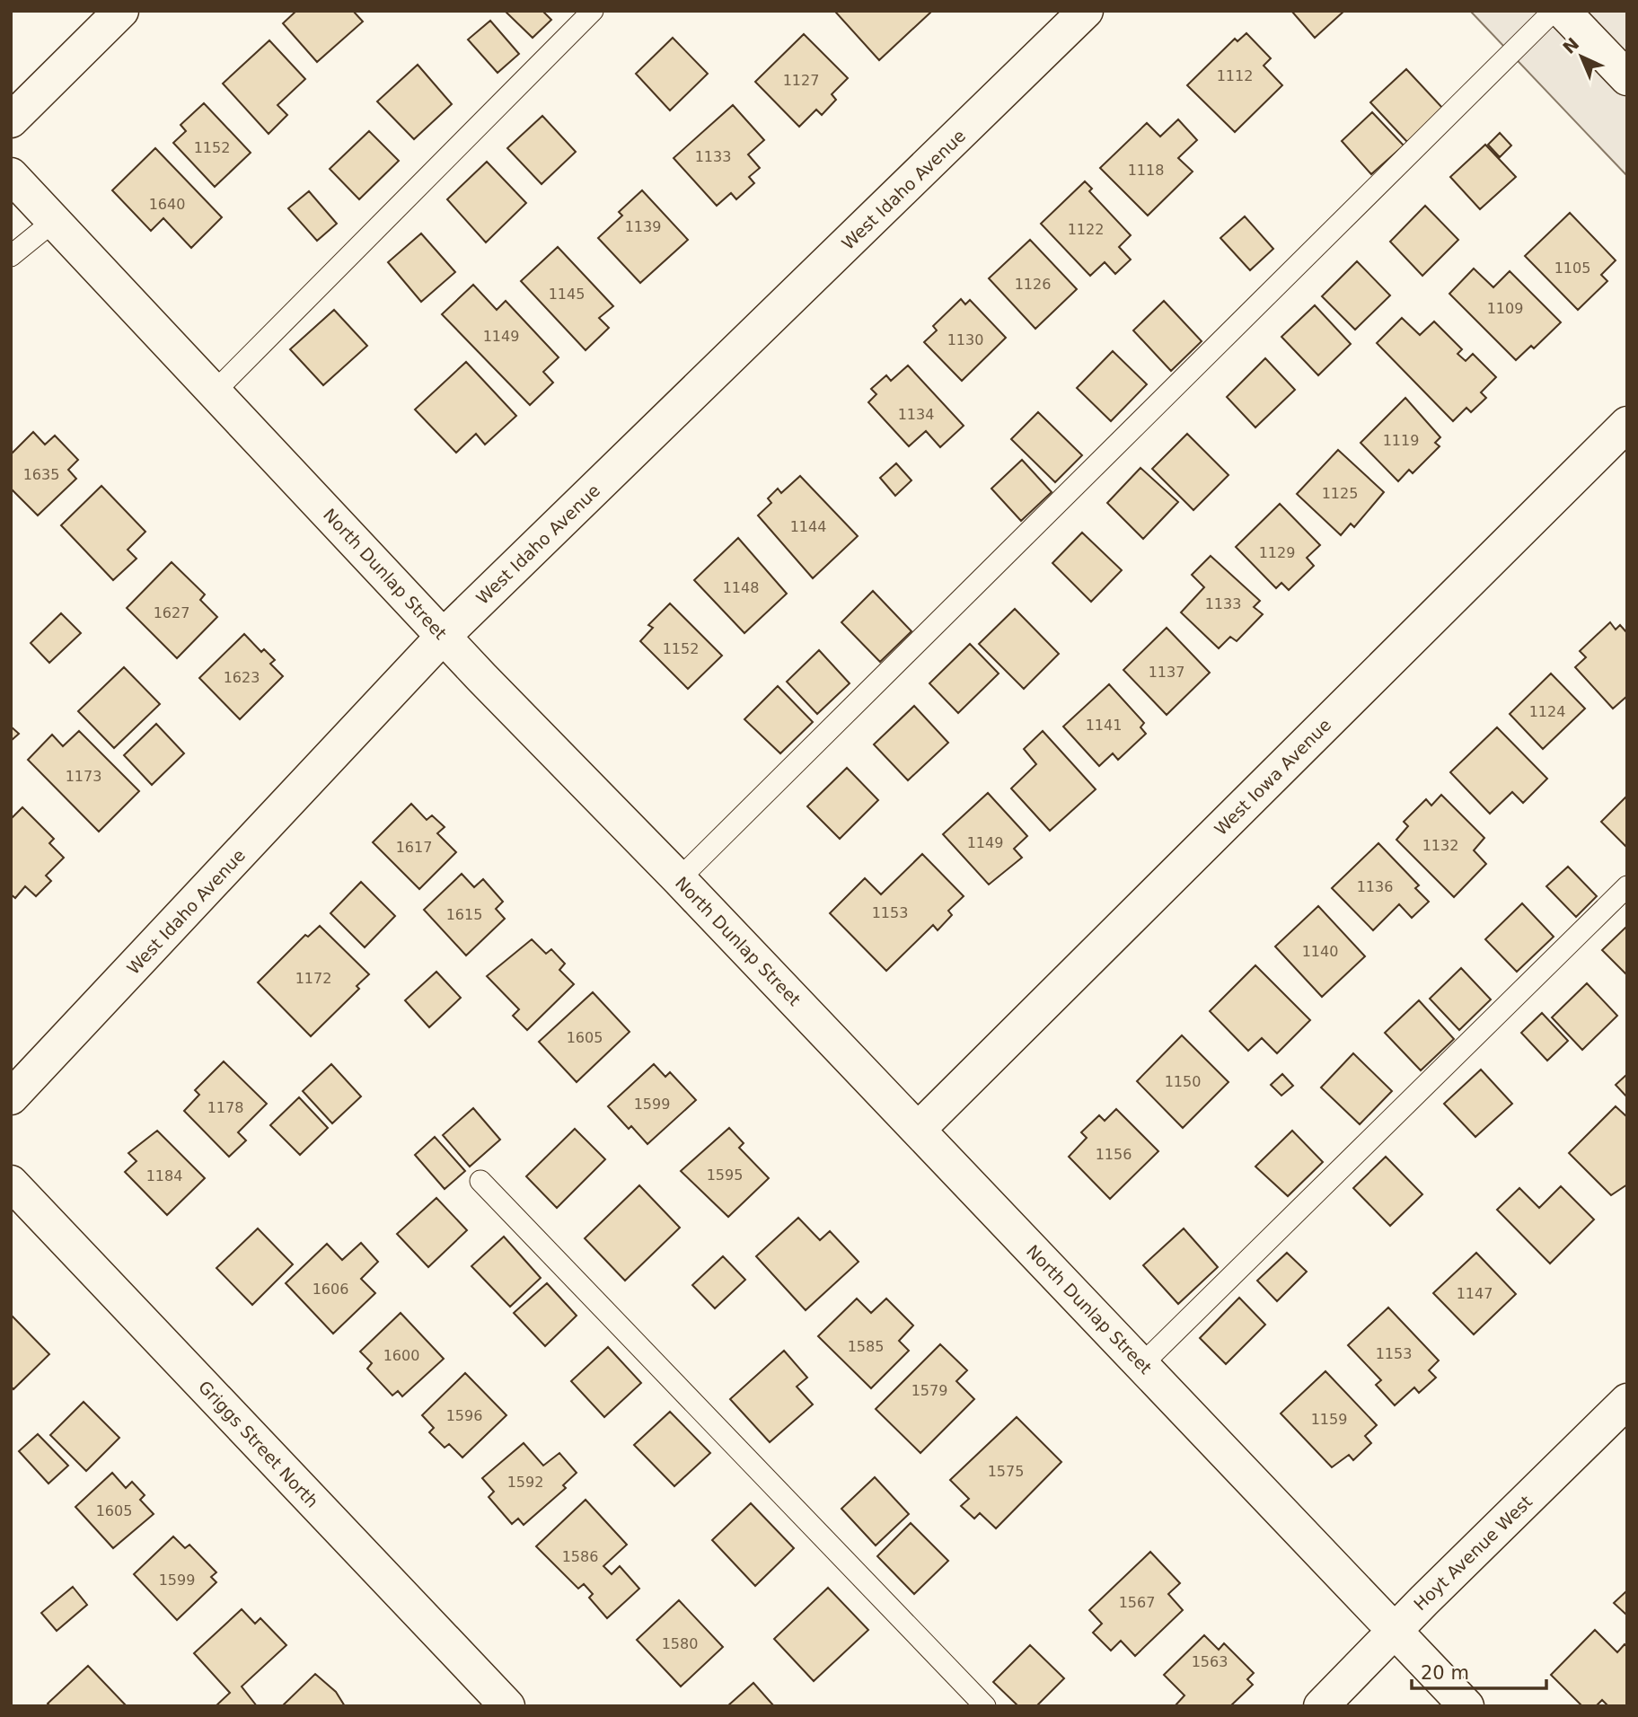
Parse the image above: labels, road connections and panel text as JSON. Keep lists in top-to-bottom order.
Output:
{
  "streets": {
    "street": [
      "West Idaho Avenue",
      "North Dunlap Street",
      "West Iowa Avenue",
      "Griggs Street North",
      "Hoyt Avenue West"
    ]
  },
  "crossings": [
    ["West Idaho Avenue", "North Dunlap Street"],
    ["North Dunlap Street", "West Iowa Avenue"],
    ["North Dunlap Street", "Hoyt Avenue West"]
  ],
  "house_numbers": [
    "1112",
    "1127",
    "1152",
    "1133",
    "1118",
    "1640",
    "1139",
    "1122",
    "1105",
    "1126",
    "1145",
    "1109",
    "1149",
    "1130",
    "1134",
    "1119",
    "1635",
    "1125",
    "1144",
    "1129",
    "1148",
    "1133",
    "1627",
    "1152",
    "1137",
    "1623",
    "1124",
    "1141",
    "1173",
    "1149",
    "1132",
    "1617",
    "1136",
    "1153",
    "1615",
    "1140",
    "1172",
    "1605",
    "1150",
    "1599",
    "1178",
    "1156",
    "1595",
    "1184",
    "1606",
    "1147",
    "1585",
    "1153",
    "1600",
    "1579",
    "1596",
    "1159",
    "1575",
    "1592",
    "1605",
    "1586",
    "1599",
    "1567",
    "1580",
    "1563"
  ],
  "scale_bar": "20 m",
  "north": "top left"
}
